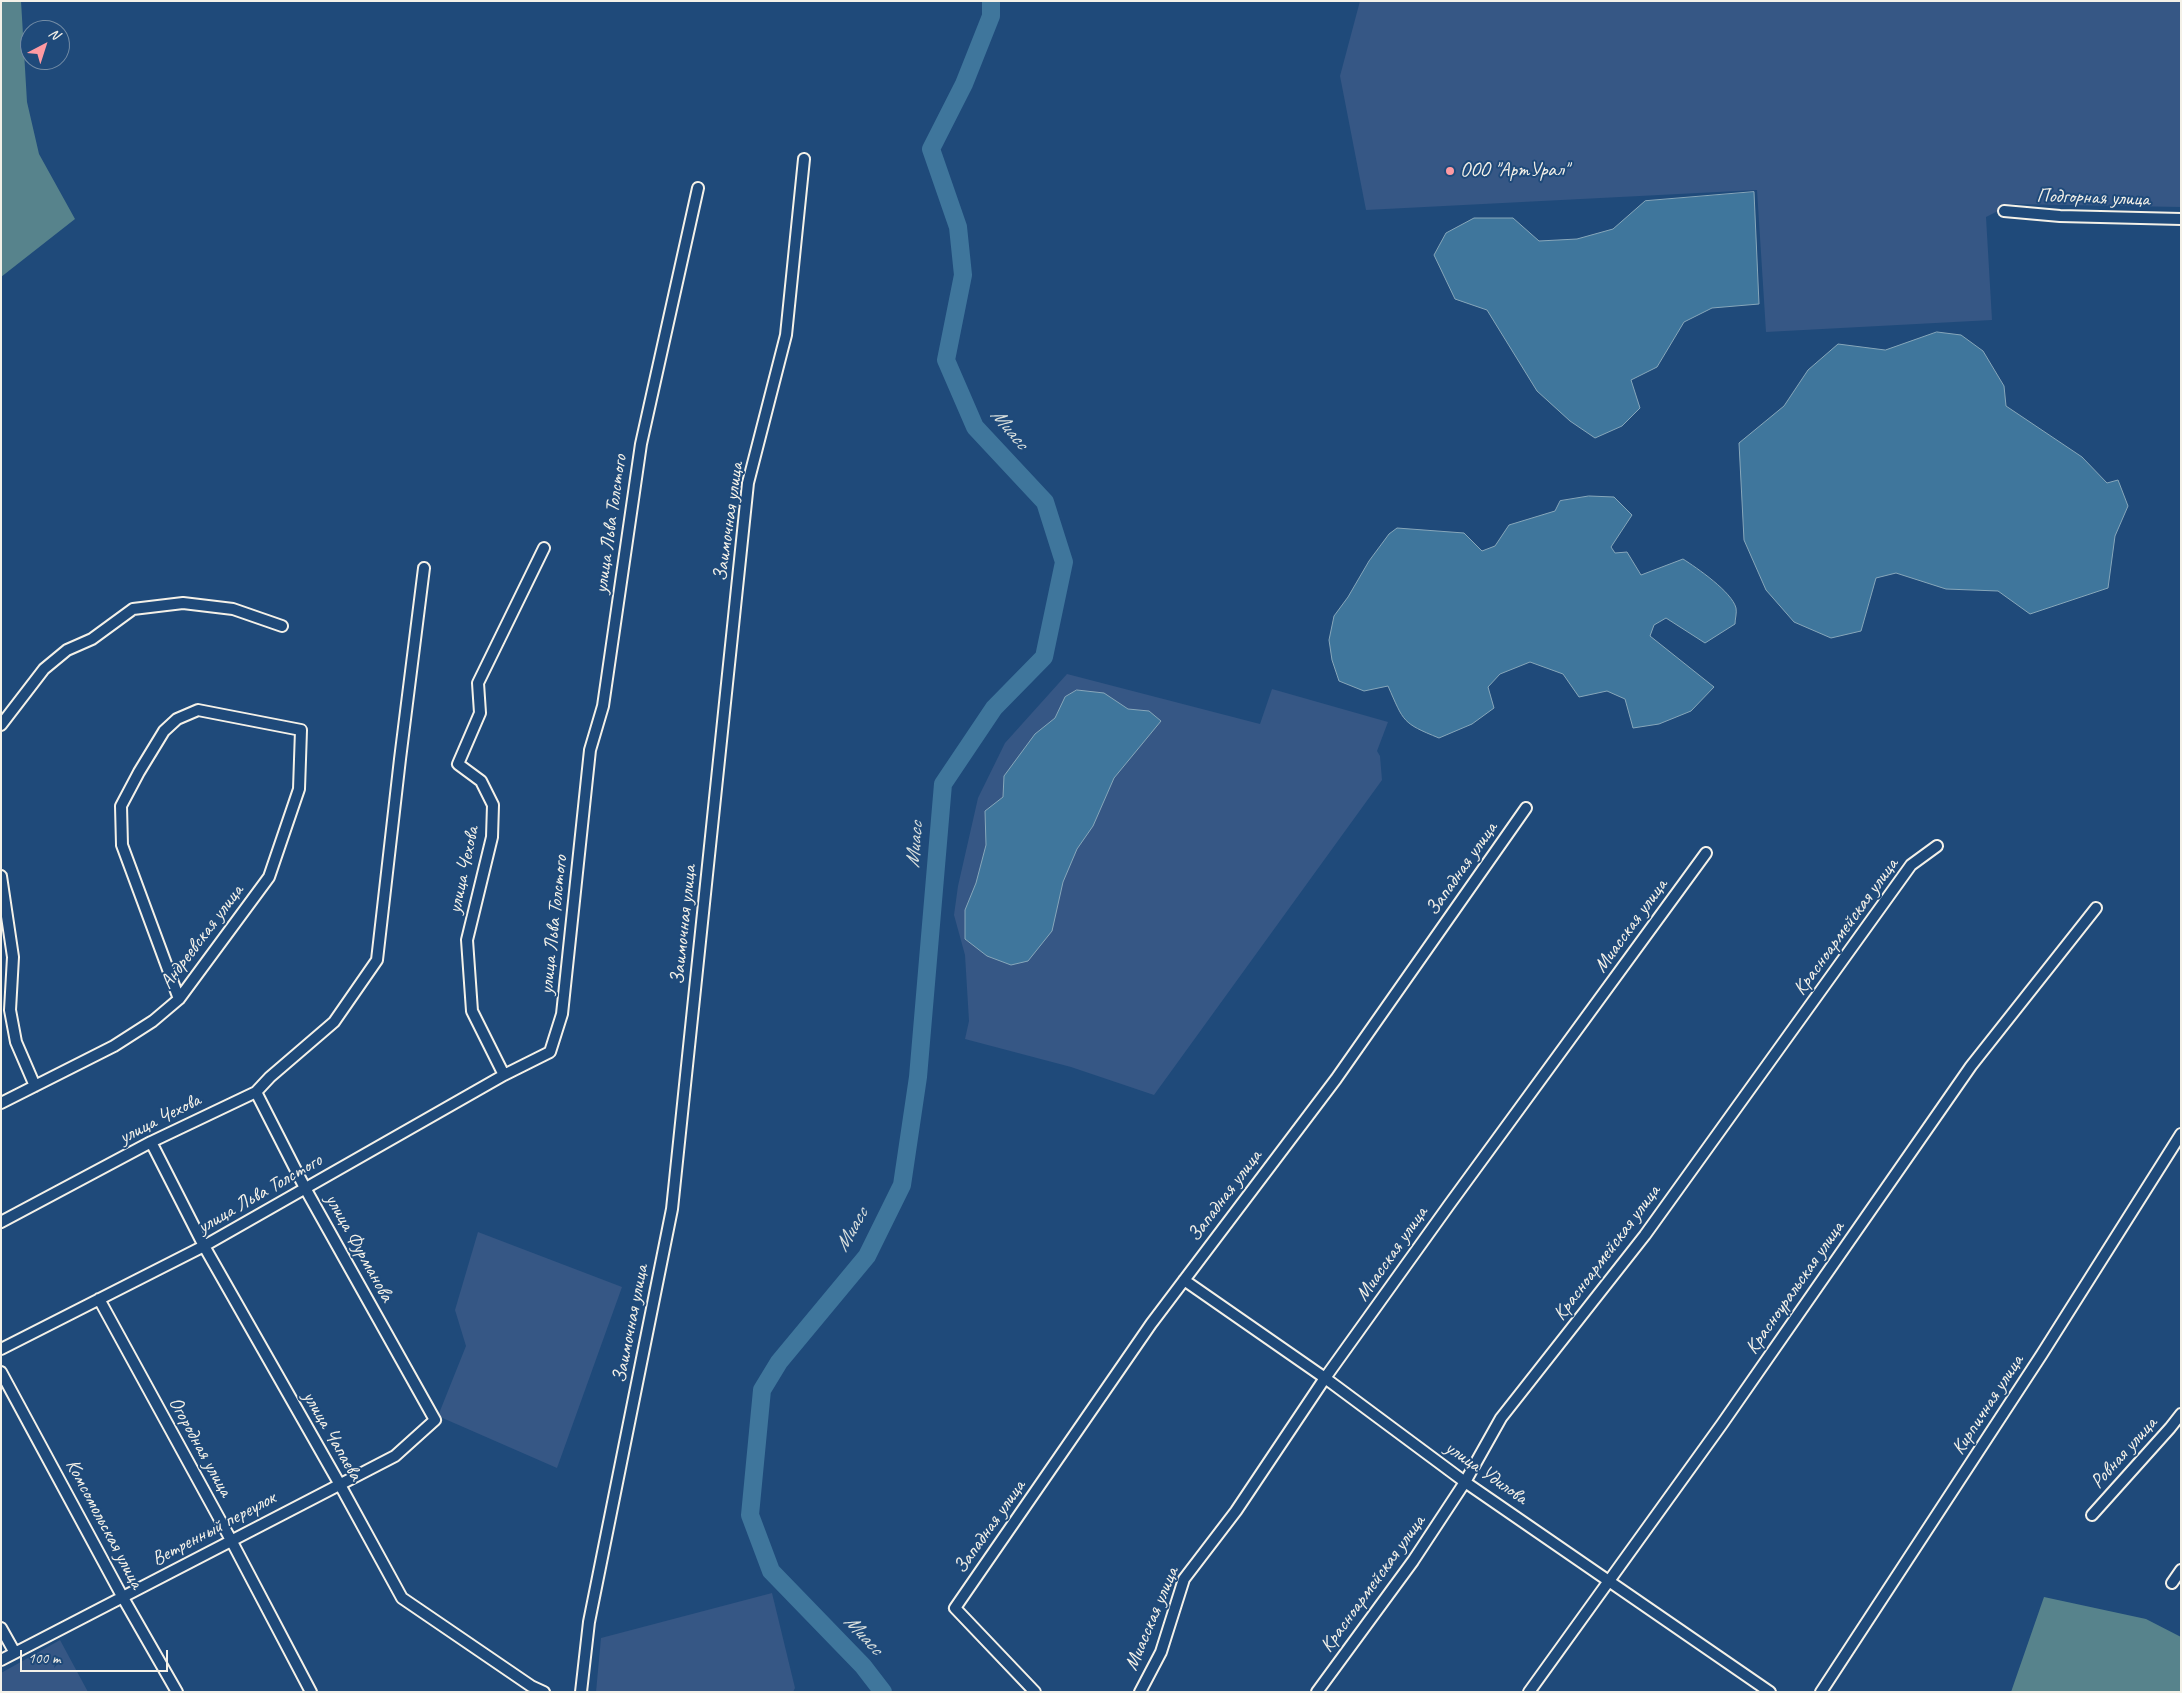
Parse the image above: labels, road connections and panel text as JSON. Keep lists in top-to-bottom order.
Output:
{
  "streets": {
    "street": [
      "Подгорная улица",
      "Заимочная улица",
      "улица Льва Толстого",
      "Западная улица",
      "улица Чехова",
      "Миасская улица",
      "Красноармейская улица",
      "Андреевская улица",
      "улица Фурманова",
      "Красноуральская улица",
      "Кирпичная улица",
      "улица Чапаева",
      "Огородная улица",
      "Ровная улица",
      "улица Удилова",
      "Комсомольская улица",
      "Ветренный переулок"
    ]
  },
  "crossings": [
    ["улица Льва Толстого", "улица Чехова"],
    ["улица Льва Толстого", "улица Фурманова"],
    ["улица Льва Толстого", "улица Чапаева"],
    ["улица Льва Толстого", "Огородная улица"],
    ["Западная улица", "улица Удилова"],
    ["улица Чехова", "улица Фурманова"],
    ["улица Чехова", "улица Чапаева"],
    ["Миасская улица", "улица Удилова"],
    ["Красноармейская улица", "улица Удилова"],
    ["улица Фурманова", "Ветренный переулок"],
    ["Красноуральская улица", "улица Удилова"],
    ["улица Чапаева", "Ветренный переулок"],
    ["Огородная улица", "Ветренный переулок"],
    ["Комсомольская улица", "Ветренный переулок"]
  ],
  "water": ["Миасс"],
  "places": ["ООО \"АртУрал\""],
  "scale_bar": "100 m",
  "north": "top right"
}
